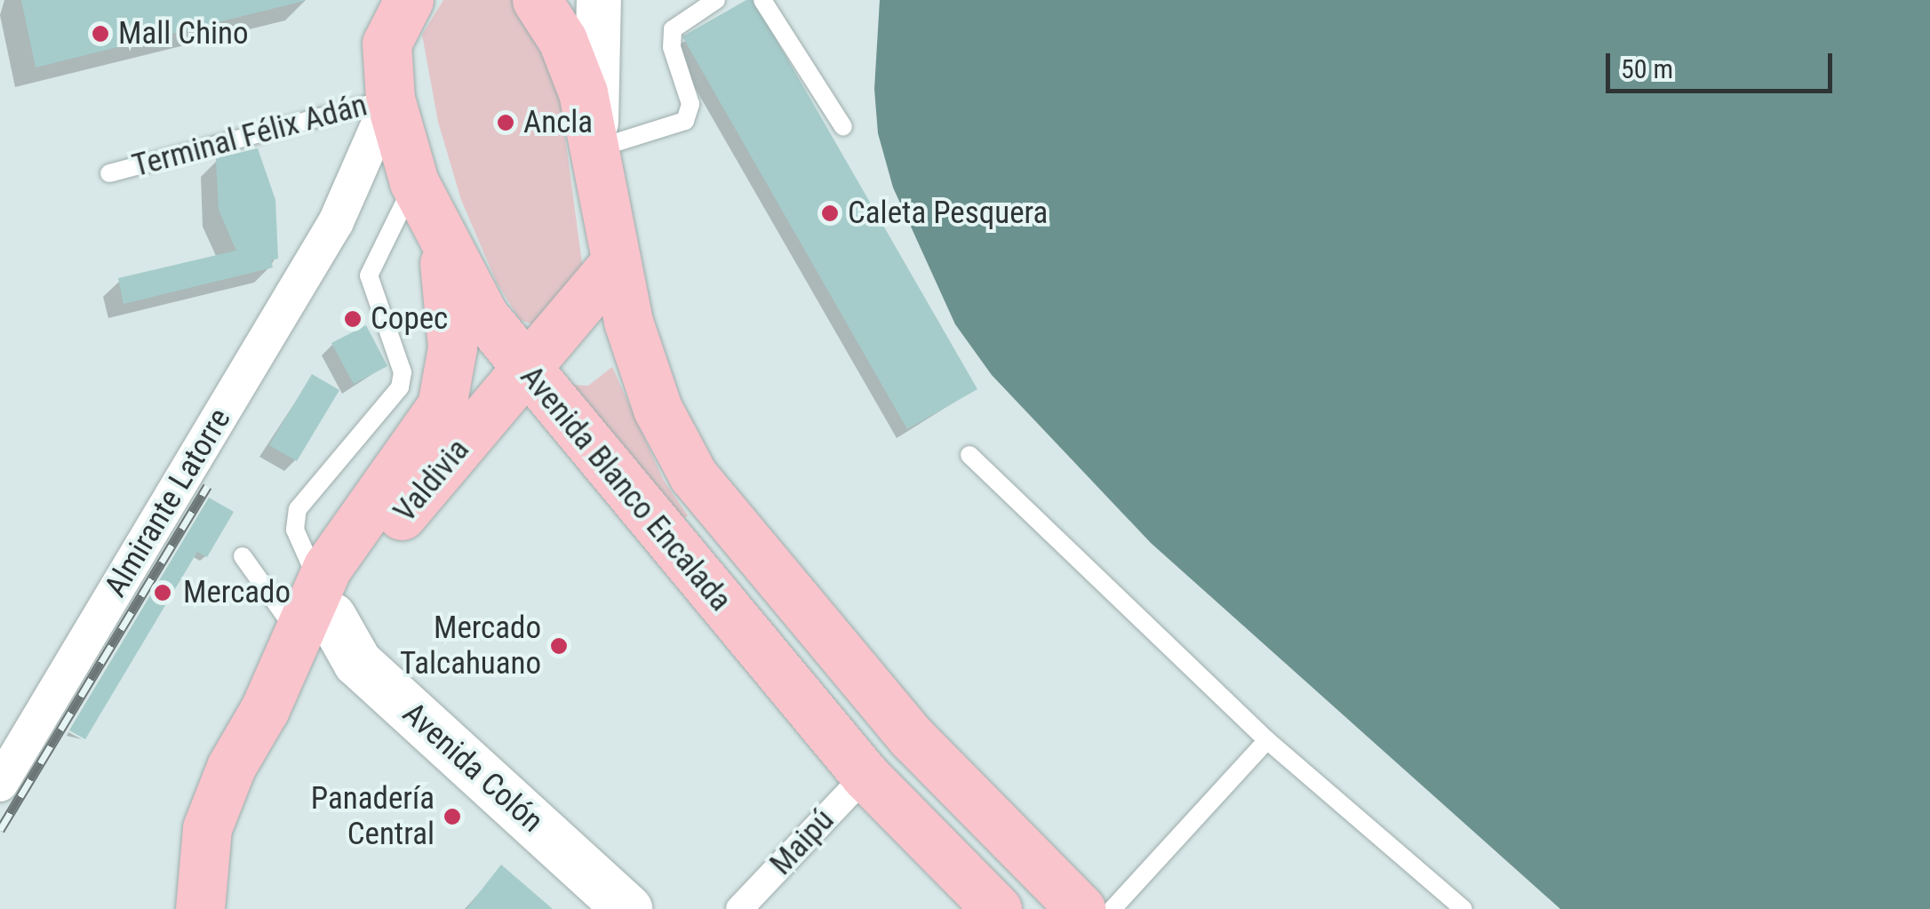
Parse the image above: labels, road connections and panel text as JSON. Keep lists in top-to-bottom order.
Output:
{
  "streets": {
    "main road": ["Valdivia", "Avenida Blanco Encalada", "Avenida Colón"],
    "street": ["Almirante Latorre", "Maipú"],
    "lane": ["Terminal Félix Adán"]
  },
  "crossings": [
    ["Terminal Félix Adán", "Avenida Blanco Encalada"],
    ["Terminal Félix Adán", "Almirante Latorre"],
    ["Valdivia", "Avenida Blanco Encalada"],
    ["Valdivia", "Avenida Colón"],
    ["Avenida Blanco Encalada", "Almirante Latorre"],
    ["Avenida Blanco Encalada", "Maipú"]
  ],
  "places": [
    "Mall Chino",
    "Ancla",
    "Caleta Pesquera",
    "Copec",
    "Mercado",
    "Mercado Talcahuano",
    "Panadería Central"
  ],
  "scale_bar": "50 m"
}
